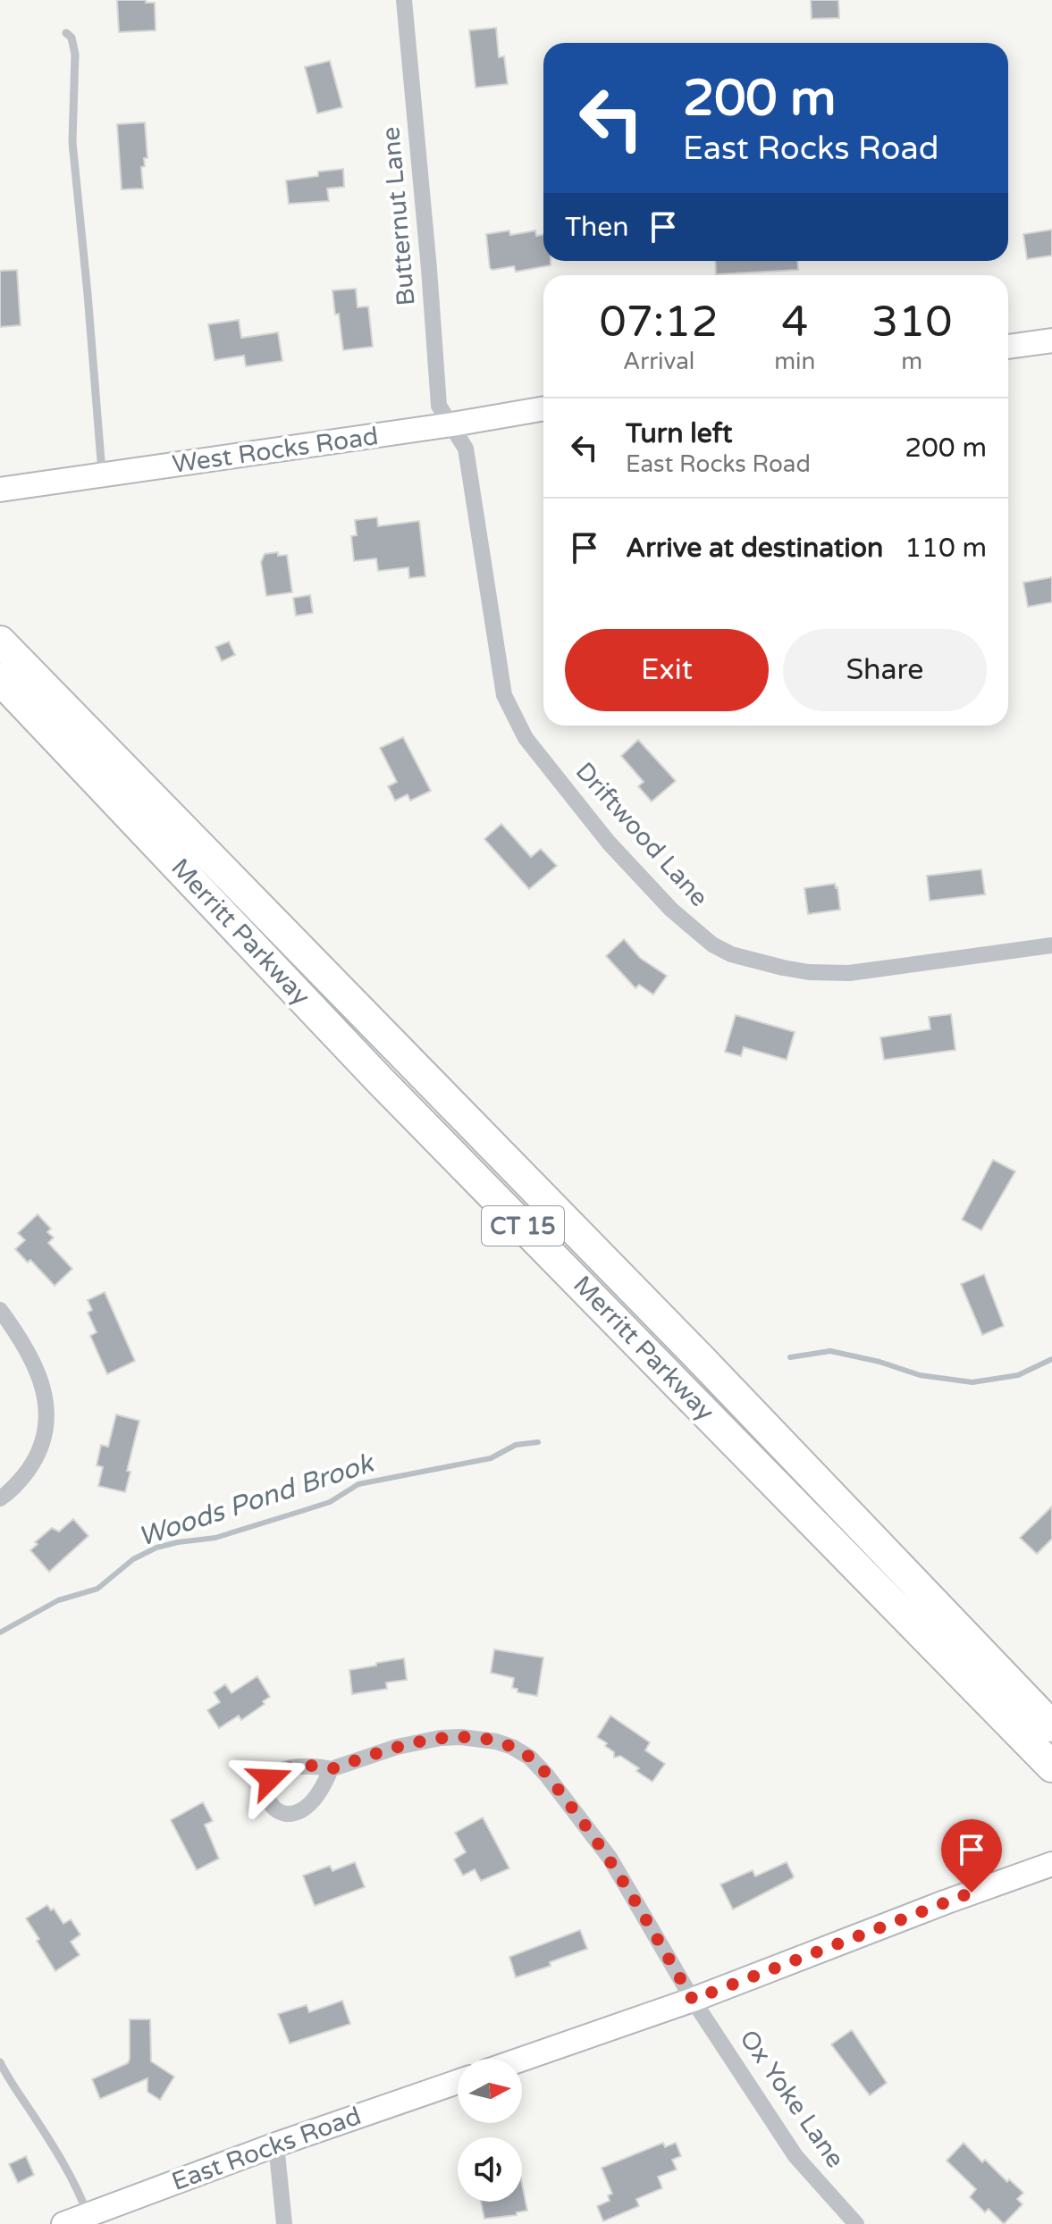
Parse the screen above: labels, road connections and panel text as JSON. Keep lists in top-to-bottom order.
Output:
{
  "streets": {
    "highway": ["Merritt Parkway", "CT 15"],
    "street": [
      "Butternut Lane",
      "West Rocks Road",
      "Driftwood Lane",
      "Ox Yoke Lane",
      "East Rocks Road"
    ]
  },
  "crossings": [
    ["Butternut Lane", "West Rocks Road"],
    ["Butternut Lane", "Driftwood Lane"],
    ["West Rocks Road", "Driftwood Lane"]
  ],
  "water": ["Woods Pond Brook"],
  "north": "right",
  "page": {
    "turn": ["200 m", "East Rocks Road"],
    "then": "Then",
    "eta": [
      "07:12",
      "Arrival",
      "4",
      "min",
      "310",
      "m"
    ],
    "list": [
      {
        "name": "Turn left",
        "note": "East Rocks Road",
        "value": "200 m"
      },
      {
        "name": "Arrive at destination",
        "value": "110 m"
      }
    ],
    "buttons": ["Exit", "Share"]
  }
}
